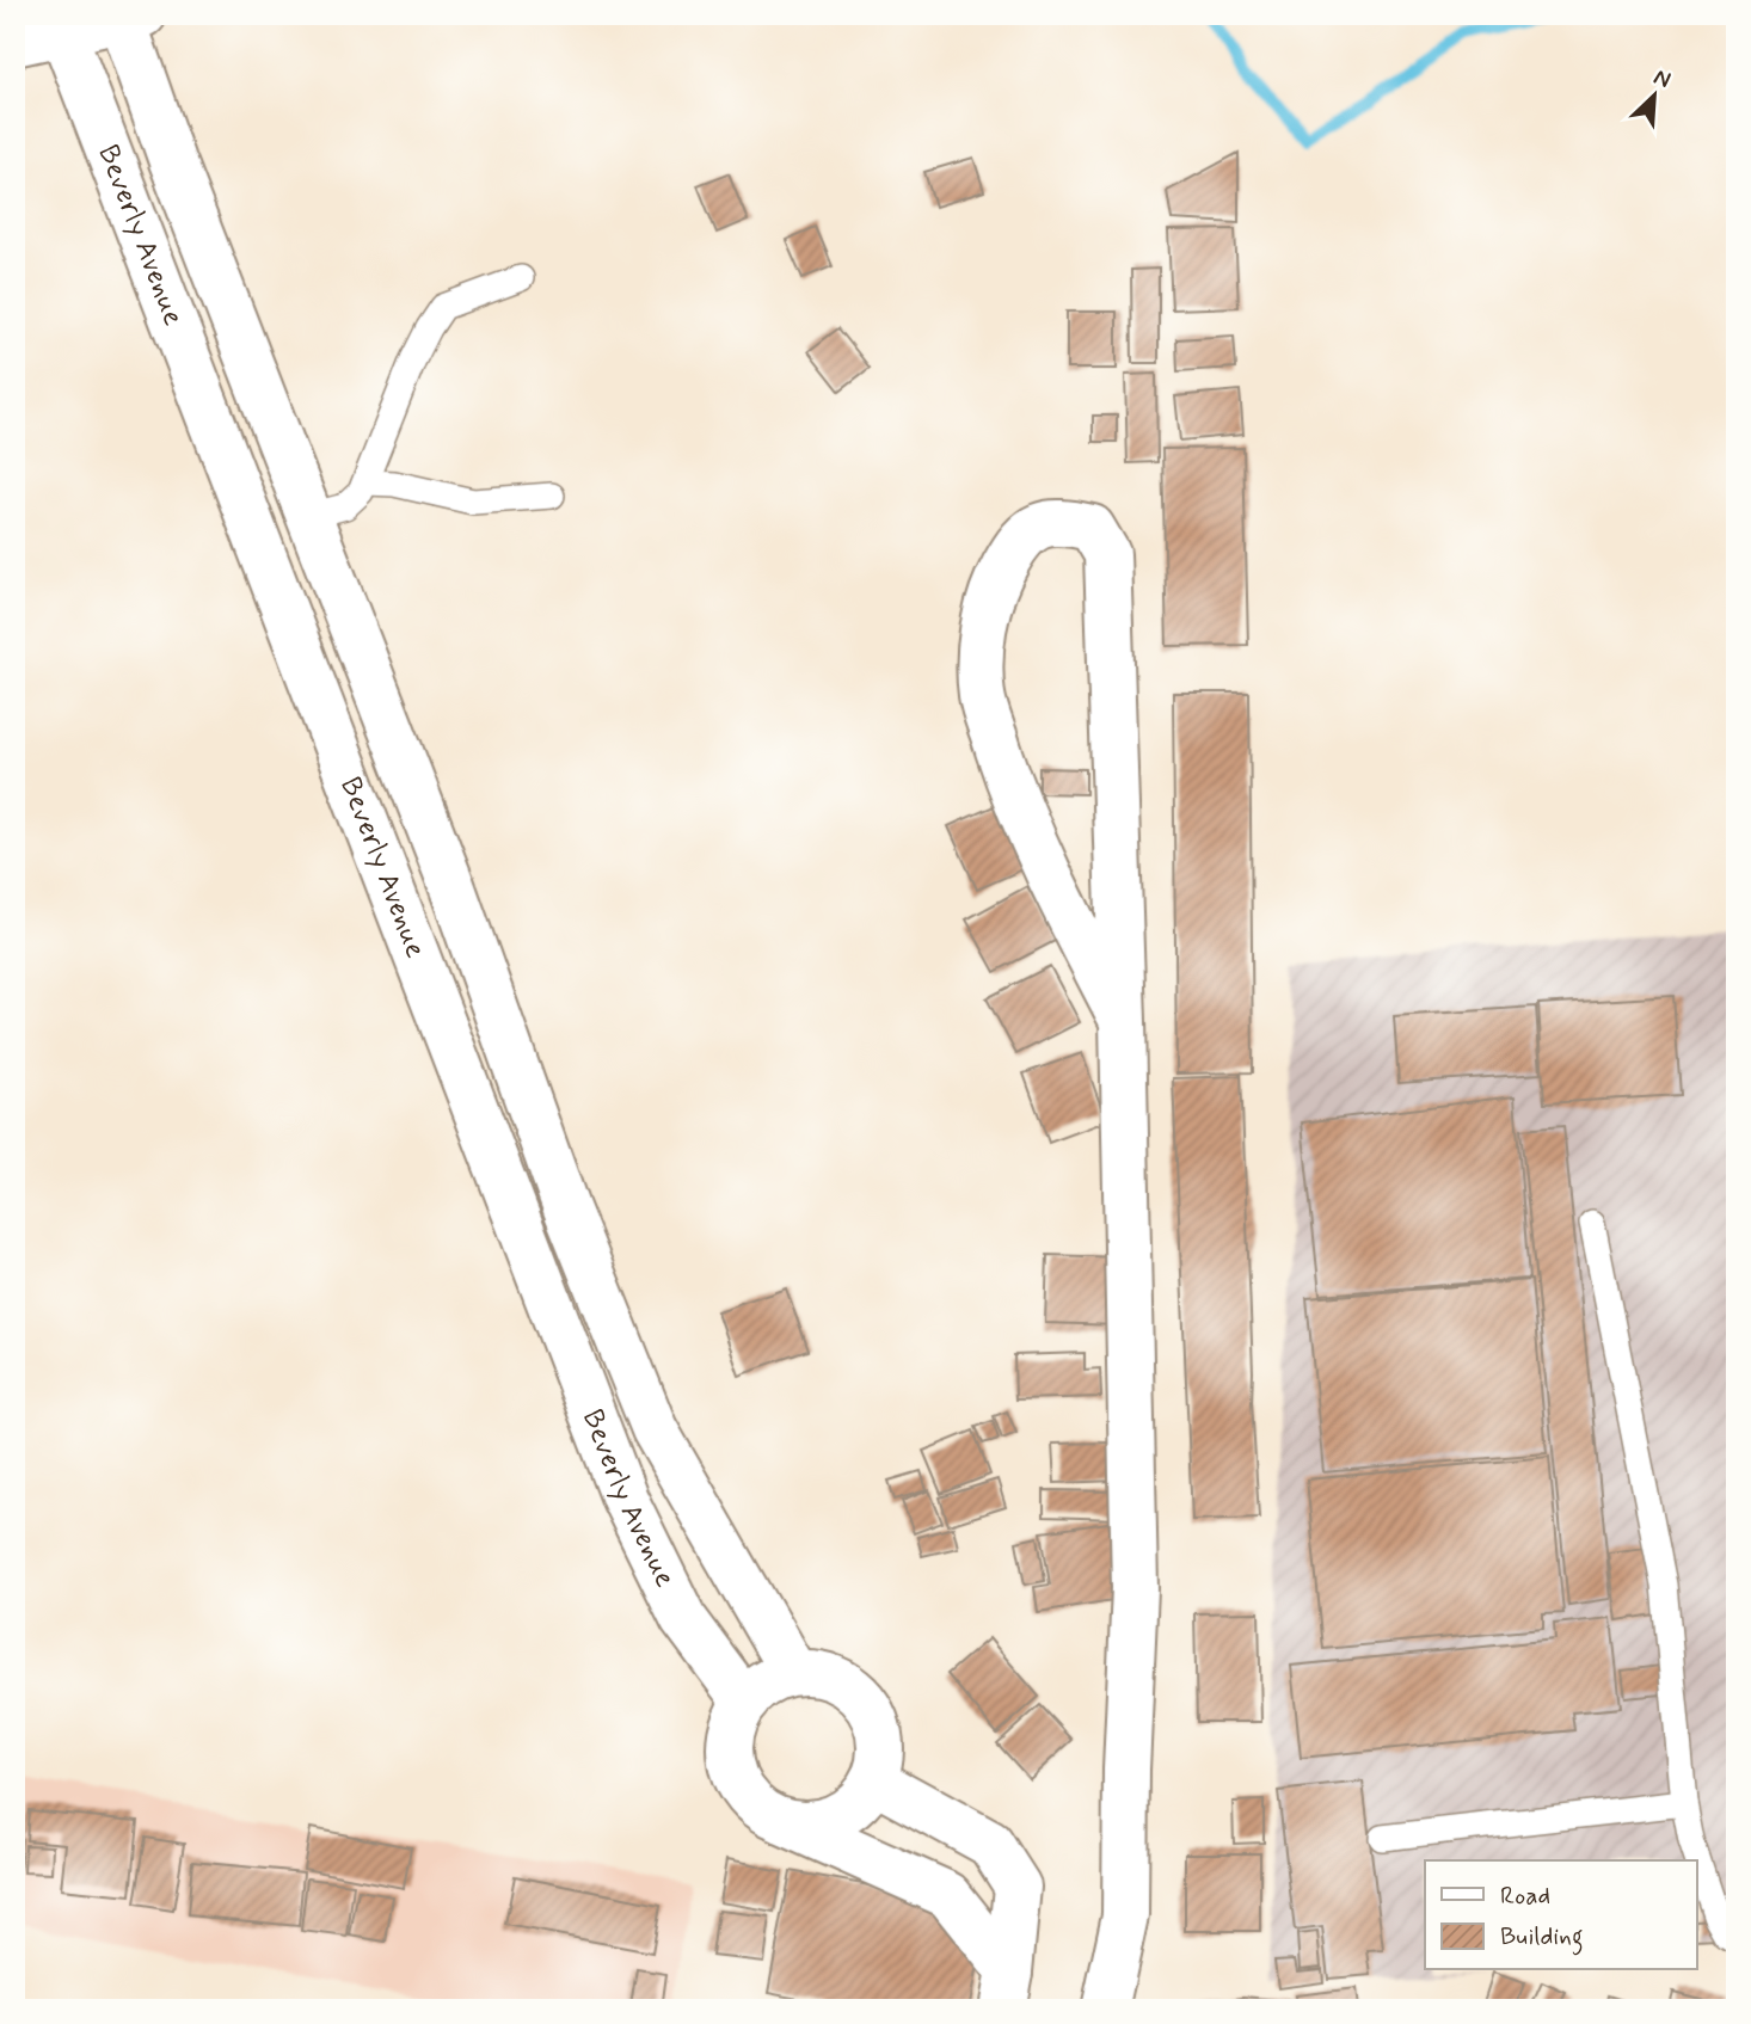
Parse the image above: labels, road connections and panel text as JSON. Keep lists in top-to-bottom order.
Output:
{
  "streets": {
    "street": ["Beverly Avenue"]
  },
  "legend": ["Road", "Building"],
  "north": "top right"
}
